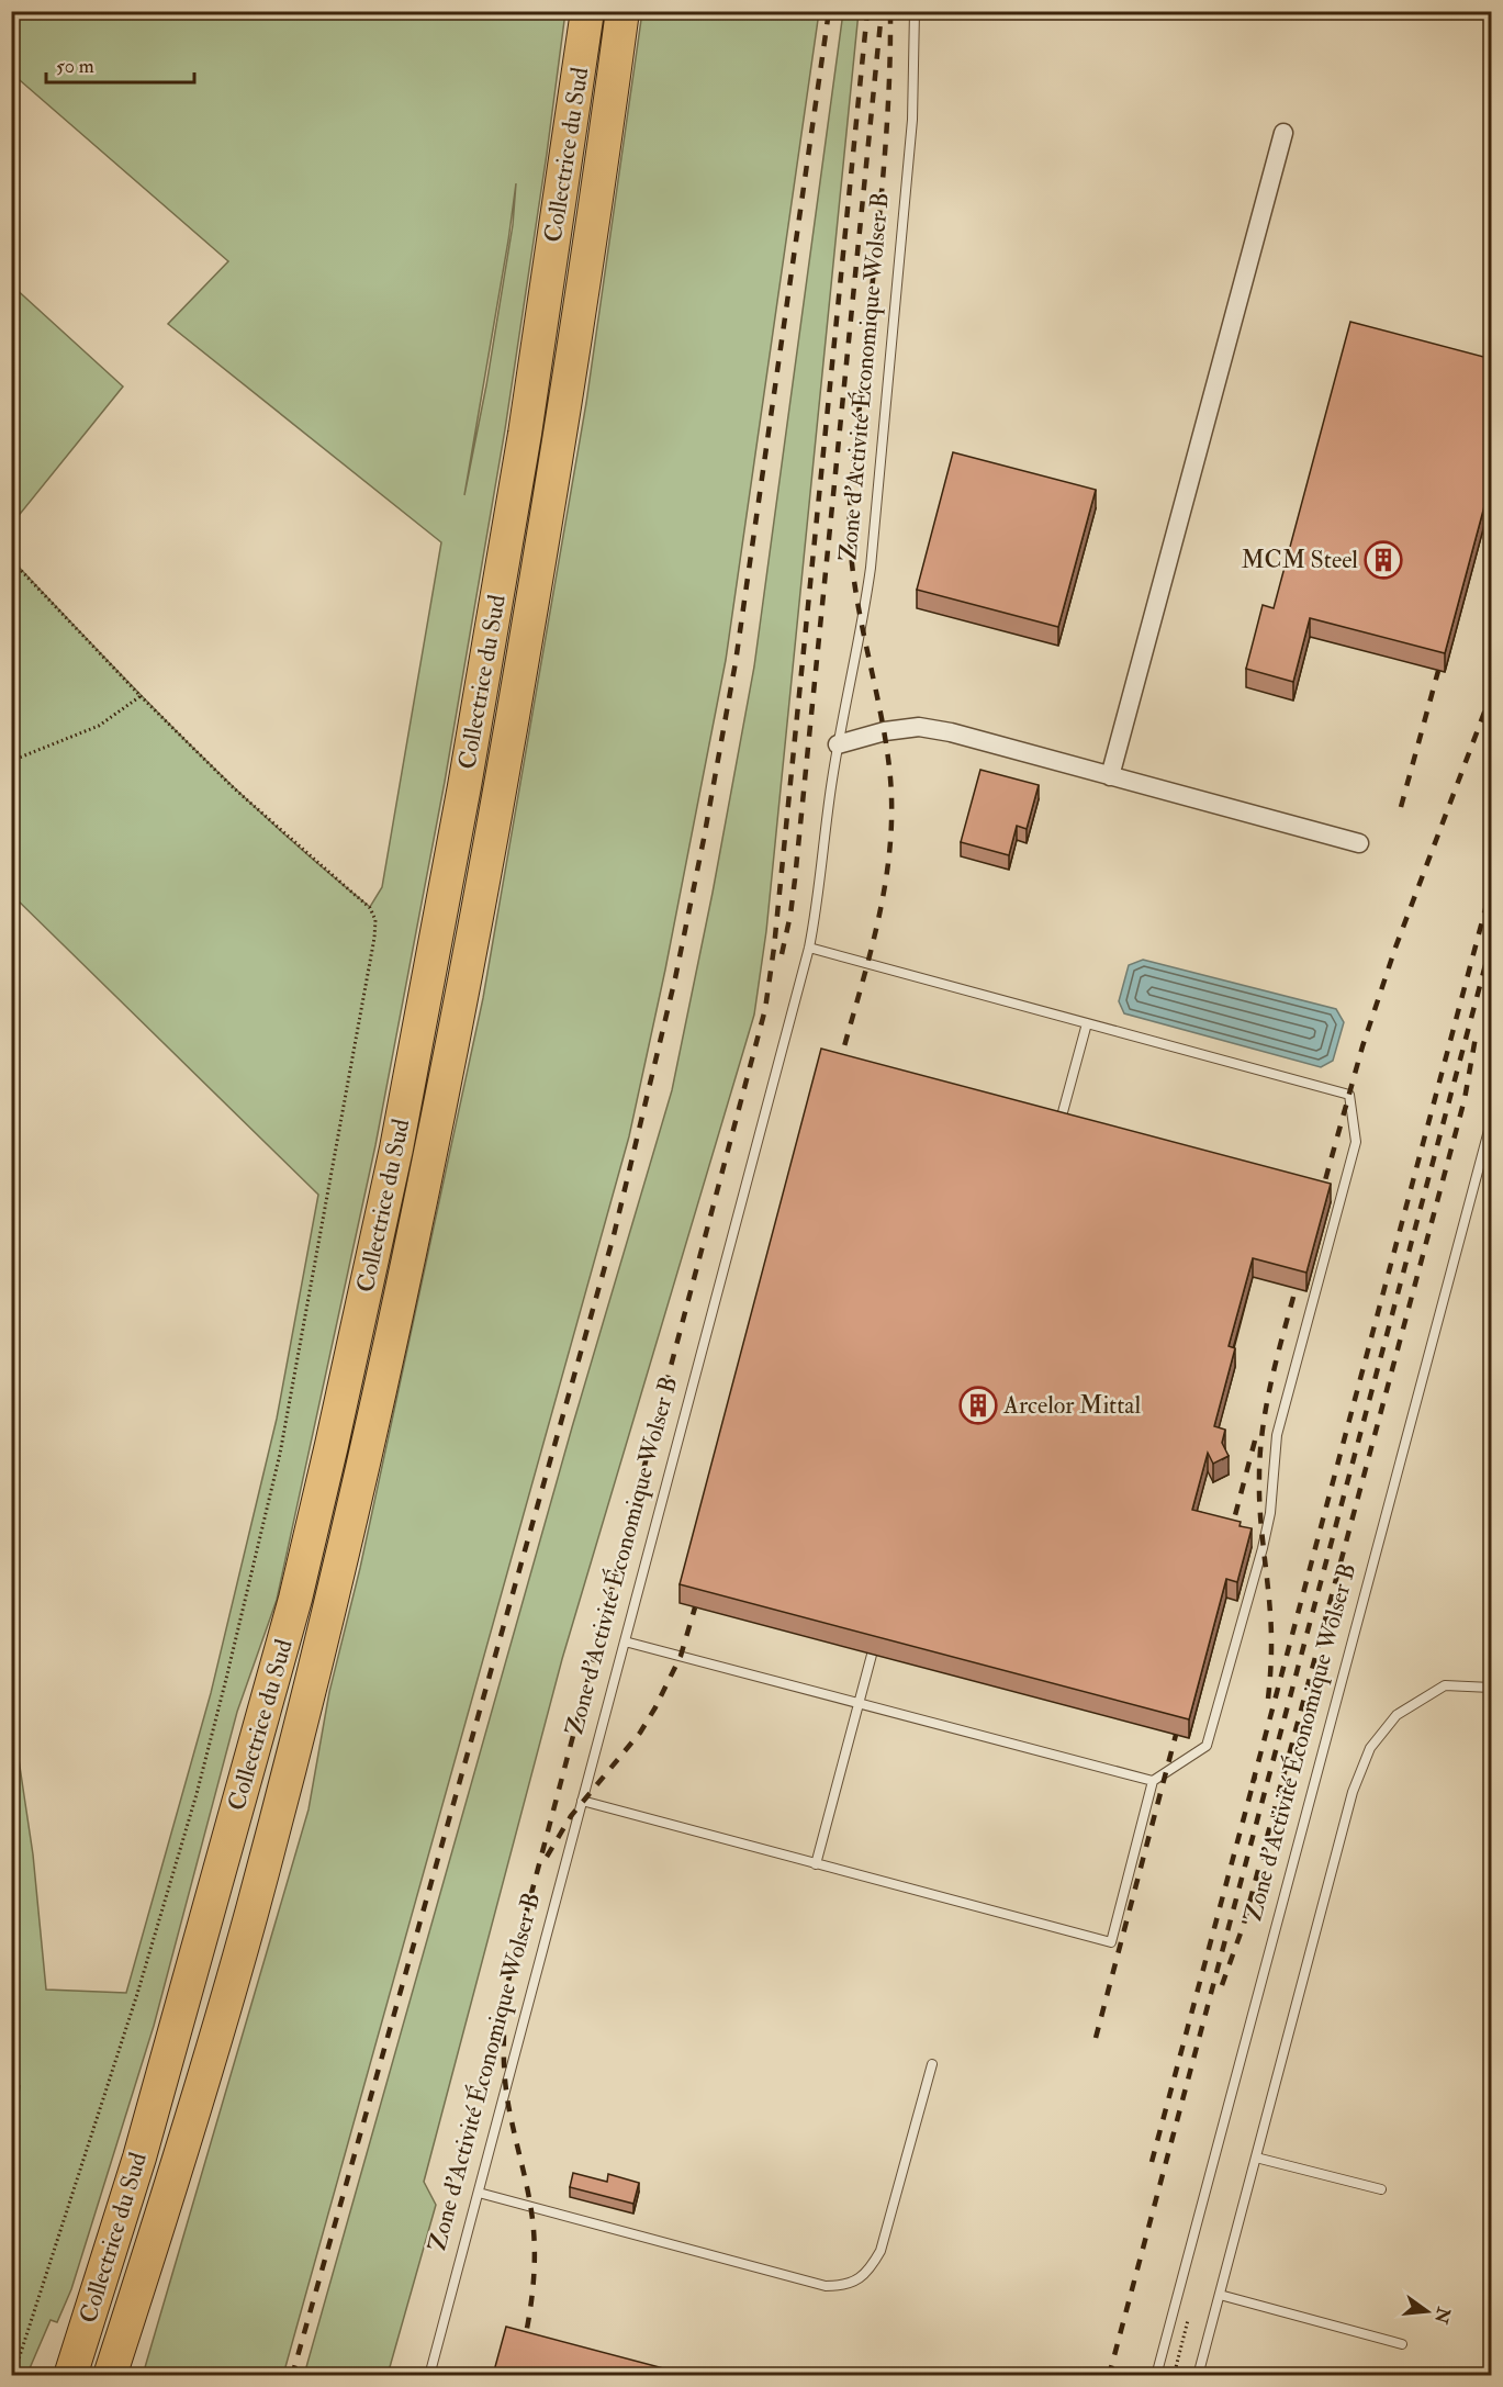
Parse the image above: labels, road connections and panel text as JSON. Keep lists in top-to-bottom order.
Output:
{
  "streets": {
    "highway": ["Collectrice du Sud"],
    "lane": ["Zone d'Activité Économique Wolser B"]
  },
  "places": {
    "building": ["MCM Steel", "Arcelor Mittal"]
  },
  "scale_bar": "50 m",
  "north": "right"
}
